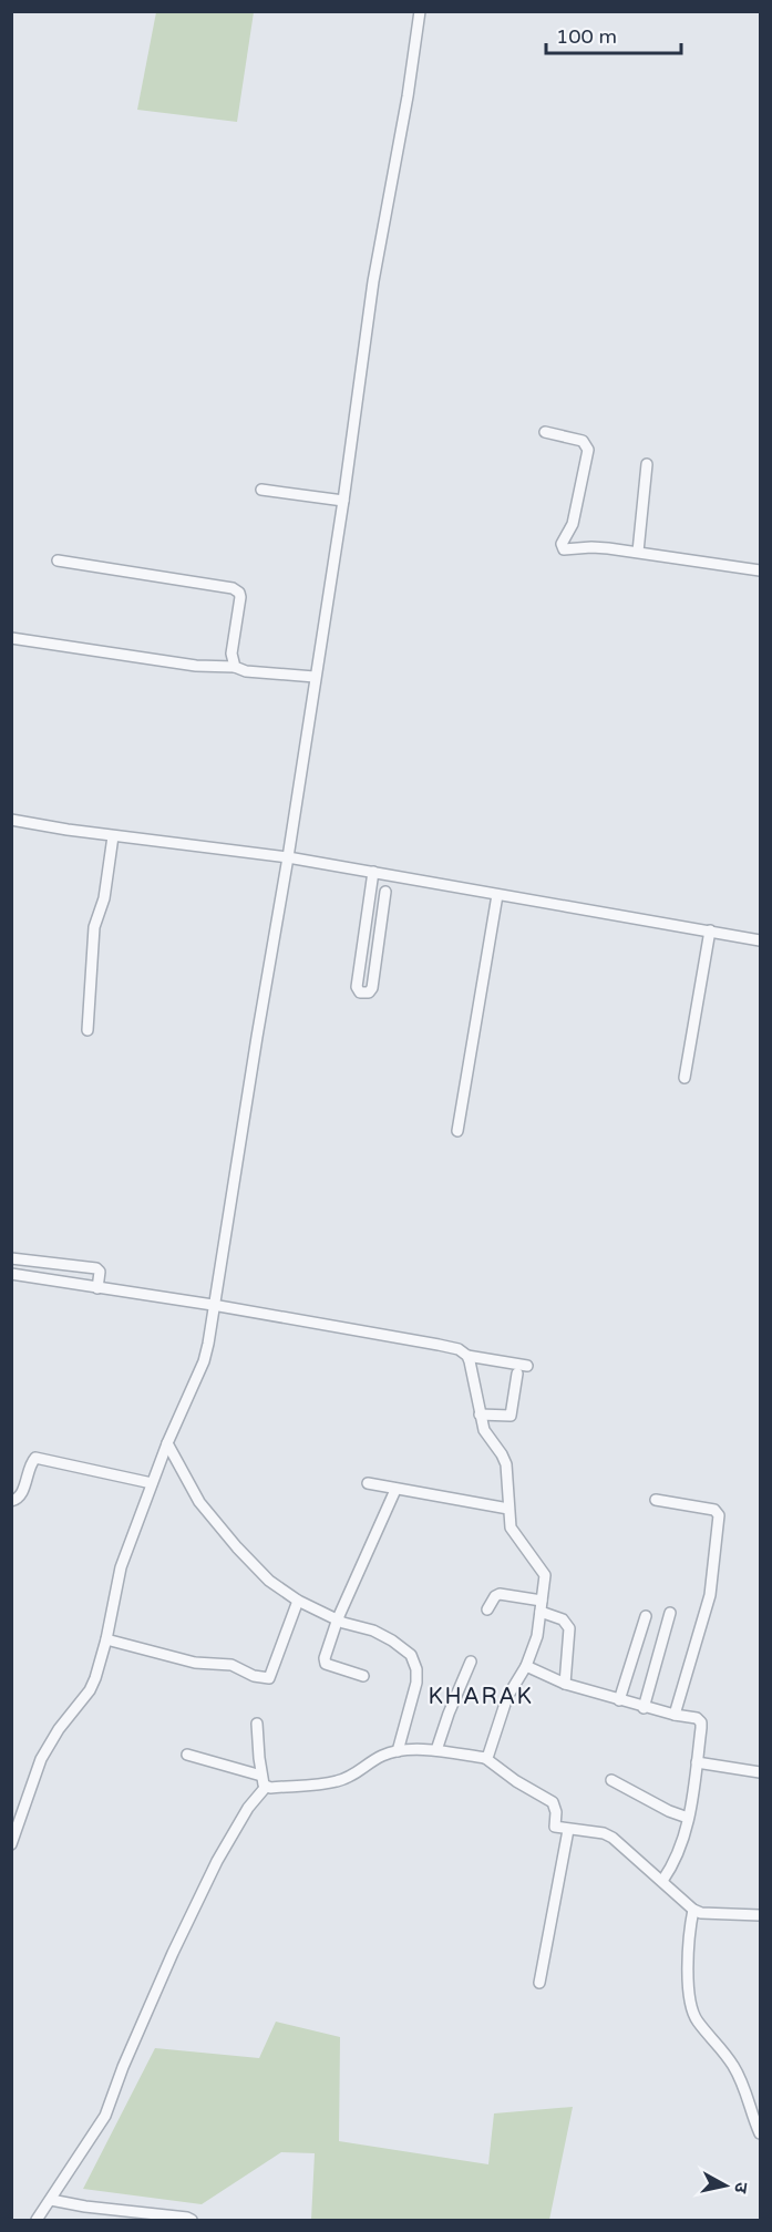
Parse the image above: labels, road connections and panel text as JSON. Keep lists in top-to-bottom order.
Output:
{
  "districts": ["KHARAK"],
  "scale_bar": "100 m",
  "north": "right"
}
